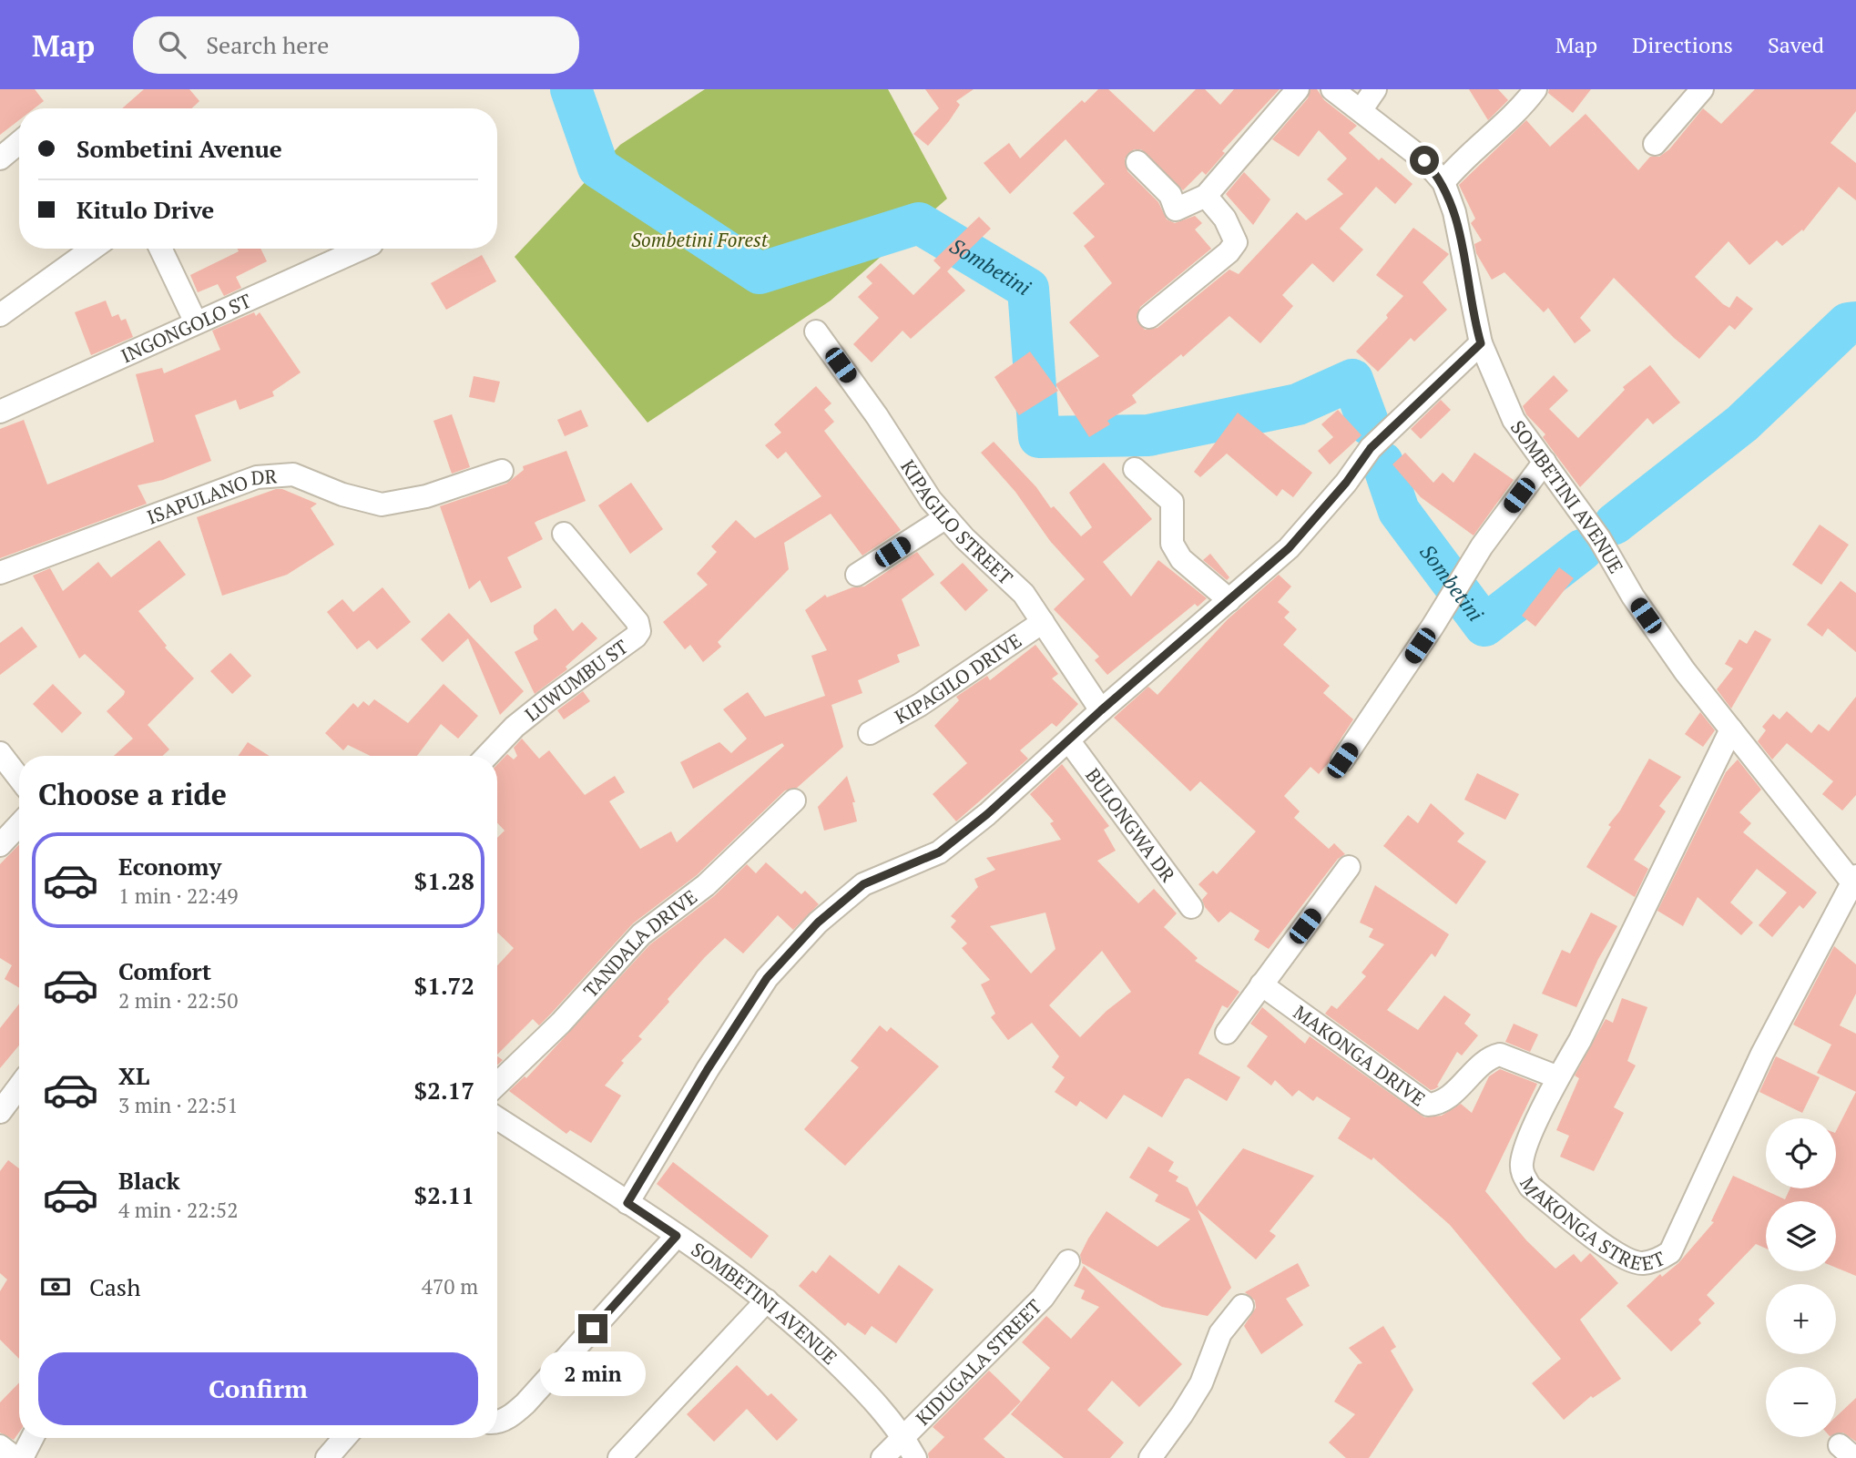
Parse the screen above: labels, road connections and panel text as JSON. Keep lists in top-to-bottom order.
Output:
{
  "streets": {
    "street": [
      "INGONGOLO ST",
      "SOMBETINI AVENUE",
      "ISAPULANO DR",
      "KIPAGILO STREET",
      "KIPAGILO DRIVE",
      "LUWUMBU ST",
      "BULONGWA DR",
      "TANDALA DRIVE",
      "MAKONGA DRIVE",
      "MAKONGA STREET",
      "KIDUGALA STREET"
    ]
  },
  "crossings": [
    ["SOMBETINI AVENUE", "MAKONGA STREET"],
    ["SOMBETINI AVENUE", "KIDUGALA STREET"],
    ["KIPAGILO STREET", "KIPAGILO DRIVE"],
    ["MAKONGA DRIVE", "MAKONGA STREET"]
  ],
  "water": ["Sombetini"],
  "parks": ["Sombetini Forest"],
  "page": {
    "header": "Map",
    "search": "Search here",
    "nav": ["Map", "Directions", "Saved"],
    "banner": ["Sombetini Avenue", "Kitulo Drive"],
    "heading": "Choose a ride",
    "list": [
      {
        "name": "Economy",
        "note": "1 min · 22:49",
        "value": "$1.28"
      },
      {
        "name": "Comfort",
        "note": "2 min · 22:50",
        "value": "$1.72"
      },
      {
        "name": "XL",
        "note": "3 min · 22:51",
        "value": "$2.17"
      },
      {
        "name": "Black",
        "note": "4 min · 22:52",
        "value": "$2.11"
      }
    ],
    "map_buttons": ["+", "−"],
    "pay": ["Cash", "470 m"],
    "buttons": "Confirm",
    "bubble": "2 min"
  }
}
